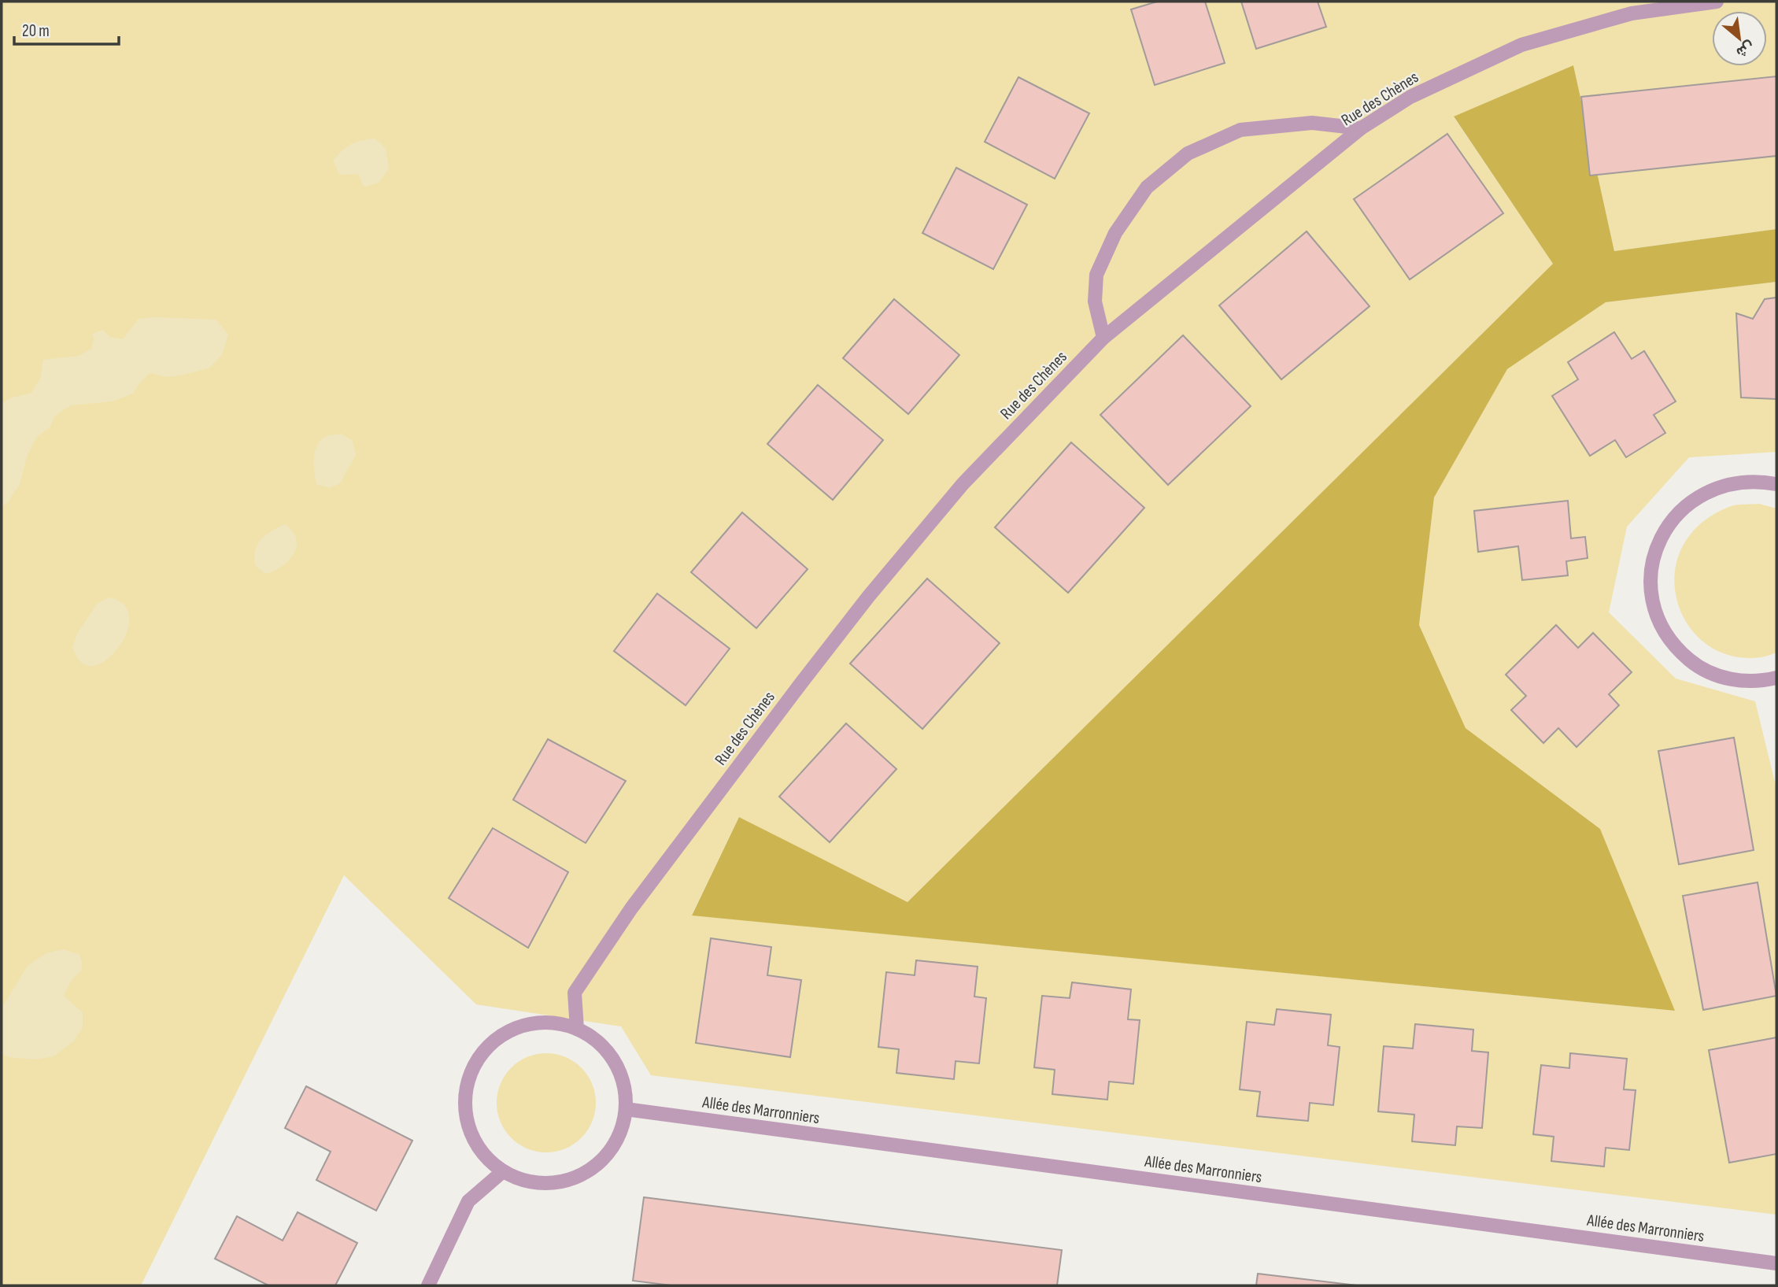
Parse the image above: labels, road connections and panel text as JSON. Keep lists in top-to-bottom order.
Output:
{
  "streets": {
    "street": ["Rue des Chènes", "Allée des Marronniers"]
  },
  "crossings": [
    ["Rue des Chènes", "Allée des Marronniers"]
  ],
  "scale_bar": "20 m",
  "north": "bottom right"
}
